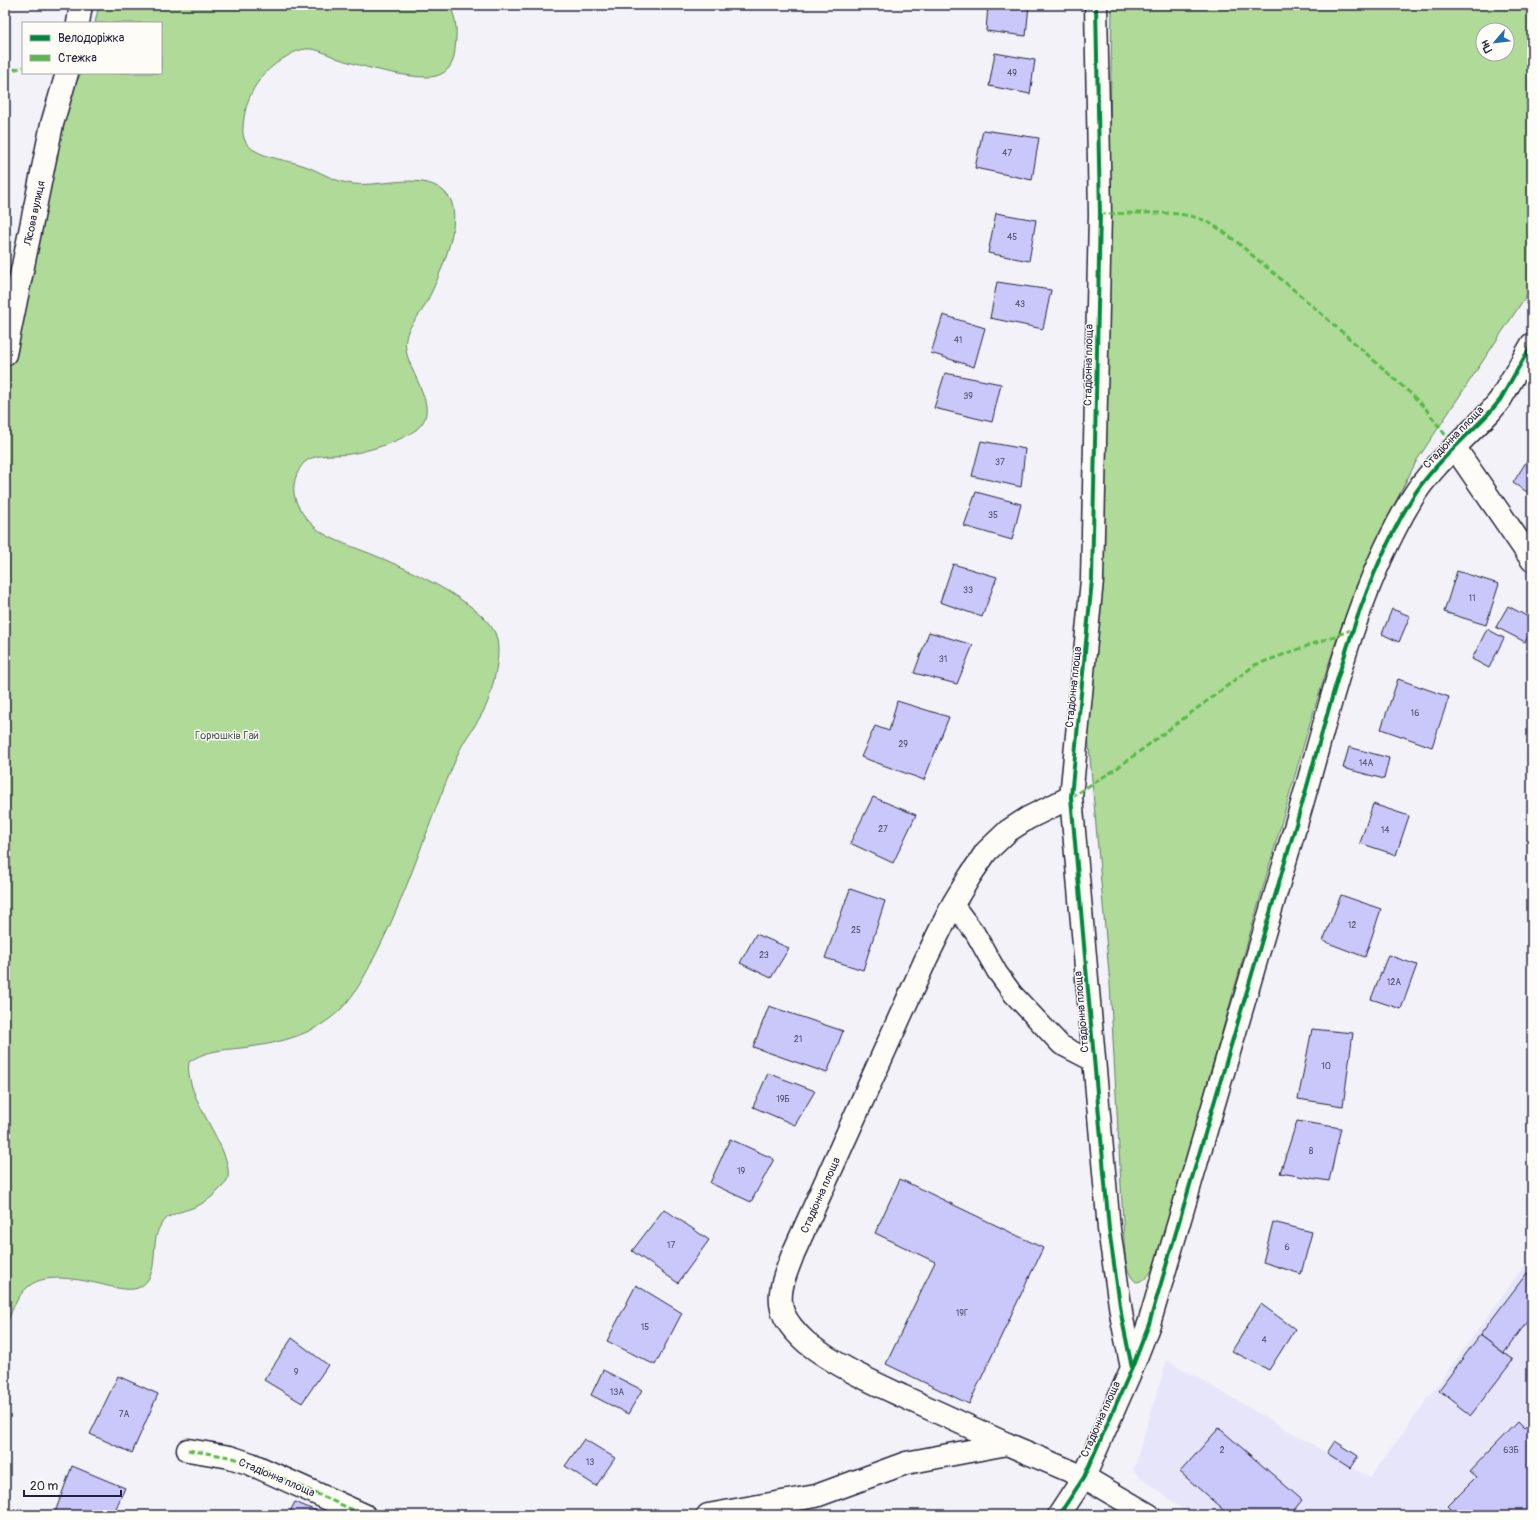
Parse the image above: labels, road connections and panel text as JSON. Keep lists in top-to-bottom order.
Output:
{
  "streets": {
    "street": ["Лісова вулиця", "Стадіонна площа"]
  },
  "parks": ["Горюшків Гай"],
  "house_numbers": [
    "49",
    "47",
    "45",
    "43",
    "41",
    "39",
    "37",
    "35",
    "33",
    "11",
    "31",
    "16",
    "29",
    "14А",
    "27",
    "14",
    "12",
    "25",
    "23",
    "12А",
    "21",
    "10",
    "19Б",
    "8",
    "19",
    "17",
    "6",
    "19Г",
    "15",
    "4",
    "9",
    "13А",
    "7А",
    "2",
    "63Б",
    "13"
  ],
  "legend": ["Велодоріжка", "Стежка"],
  "scale_bar": "20 m",
  "north": "bottom left"
}
